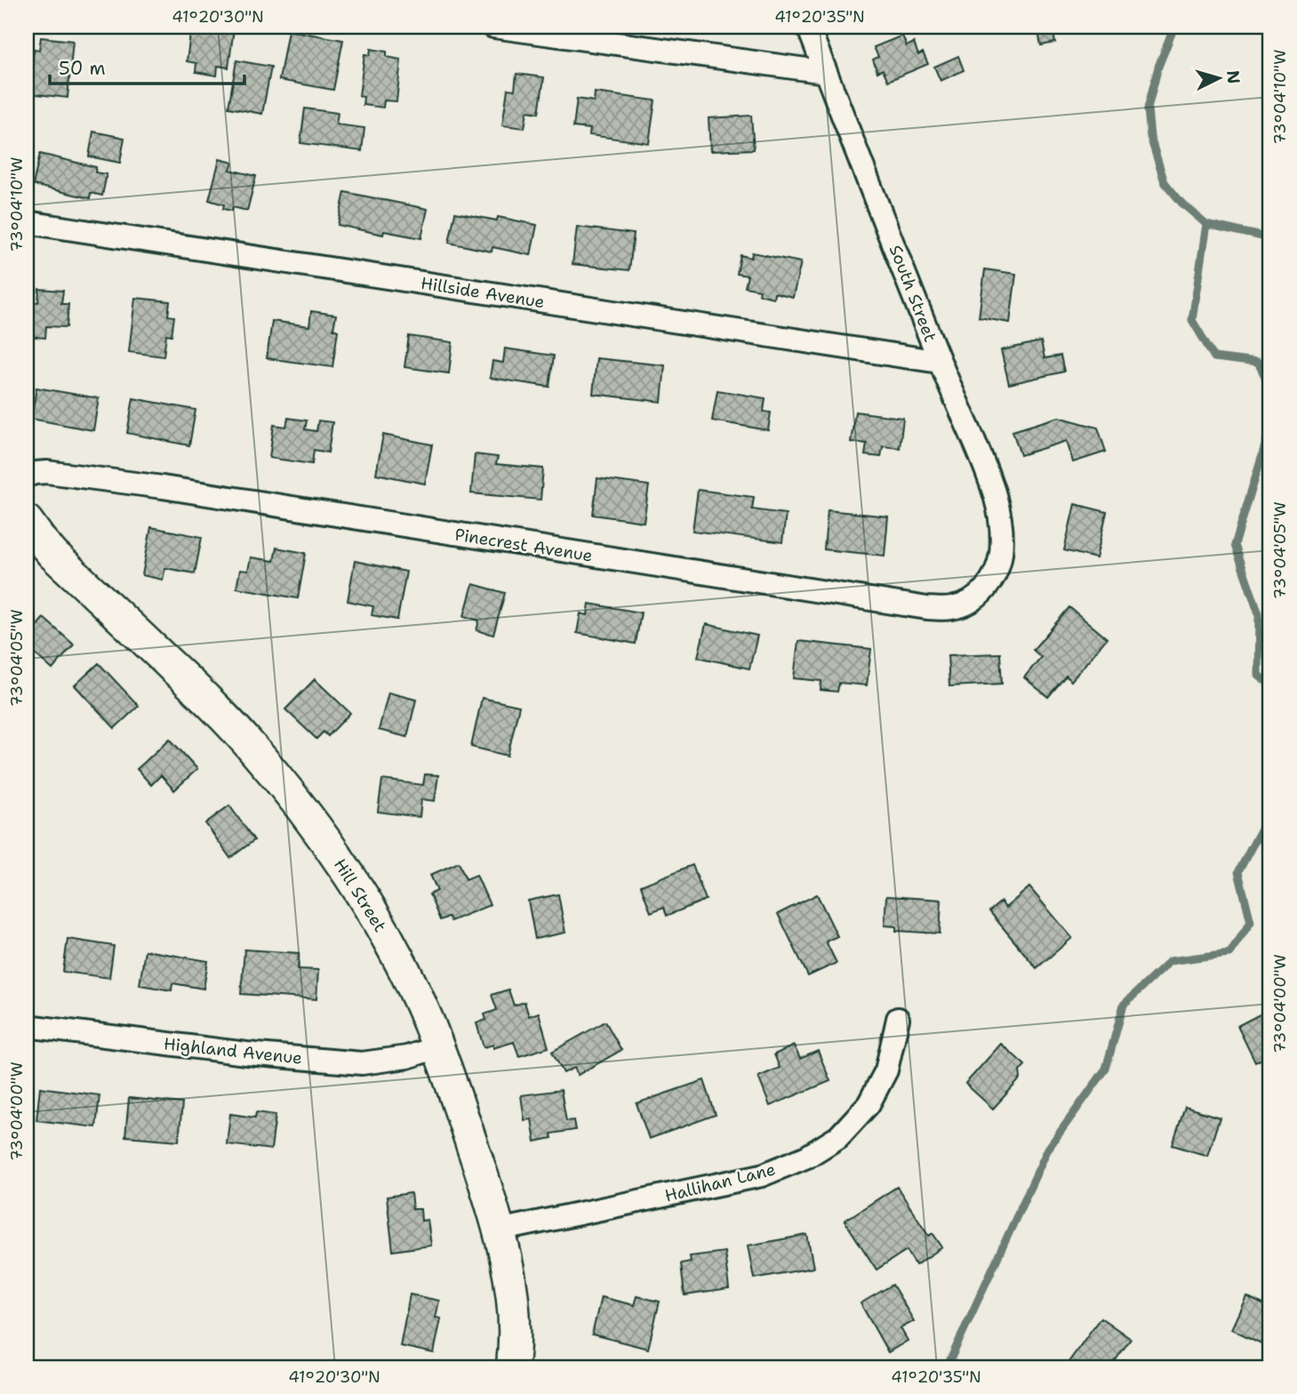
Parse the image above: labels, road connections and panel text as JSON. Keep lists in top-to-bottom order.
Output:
{
  "streets": {
    "main road": ["Hill Street"],
    "street": [
      "Hillside Avenue",
      "South Street",
      "Pinecrest Avenue",
      "Highland Avenue",
      "Hallihan Lane"
    ]
  },
  "crossings": [
    ["Hillside Avenue", "South Street"],
    ["South Street", "Pinecrest Avenue"],
    ["Hill Street", "Highland Avenue"],
    ["Hill Street", "Hallihan Lane"]
  ],
  "scale_bar": "50 m",
  "north": "right",
  "coordinates": [
    "41°20'30\"N",
    "41°20'35\"N",
    "73°04'10\"W",
    "73°04'05\"W",
    "73°04'00\"W"
  ]
}
